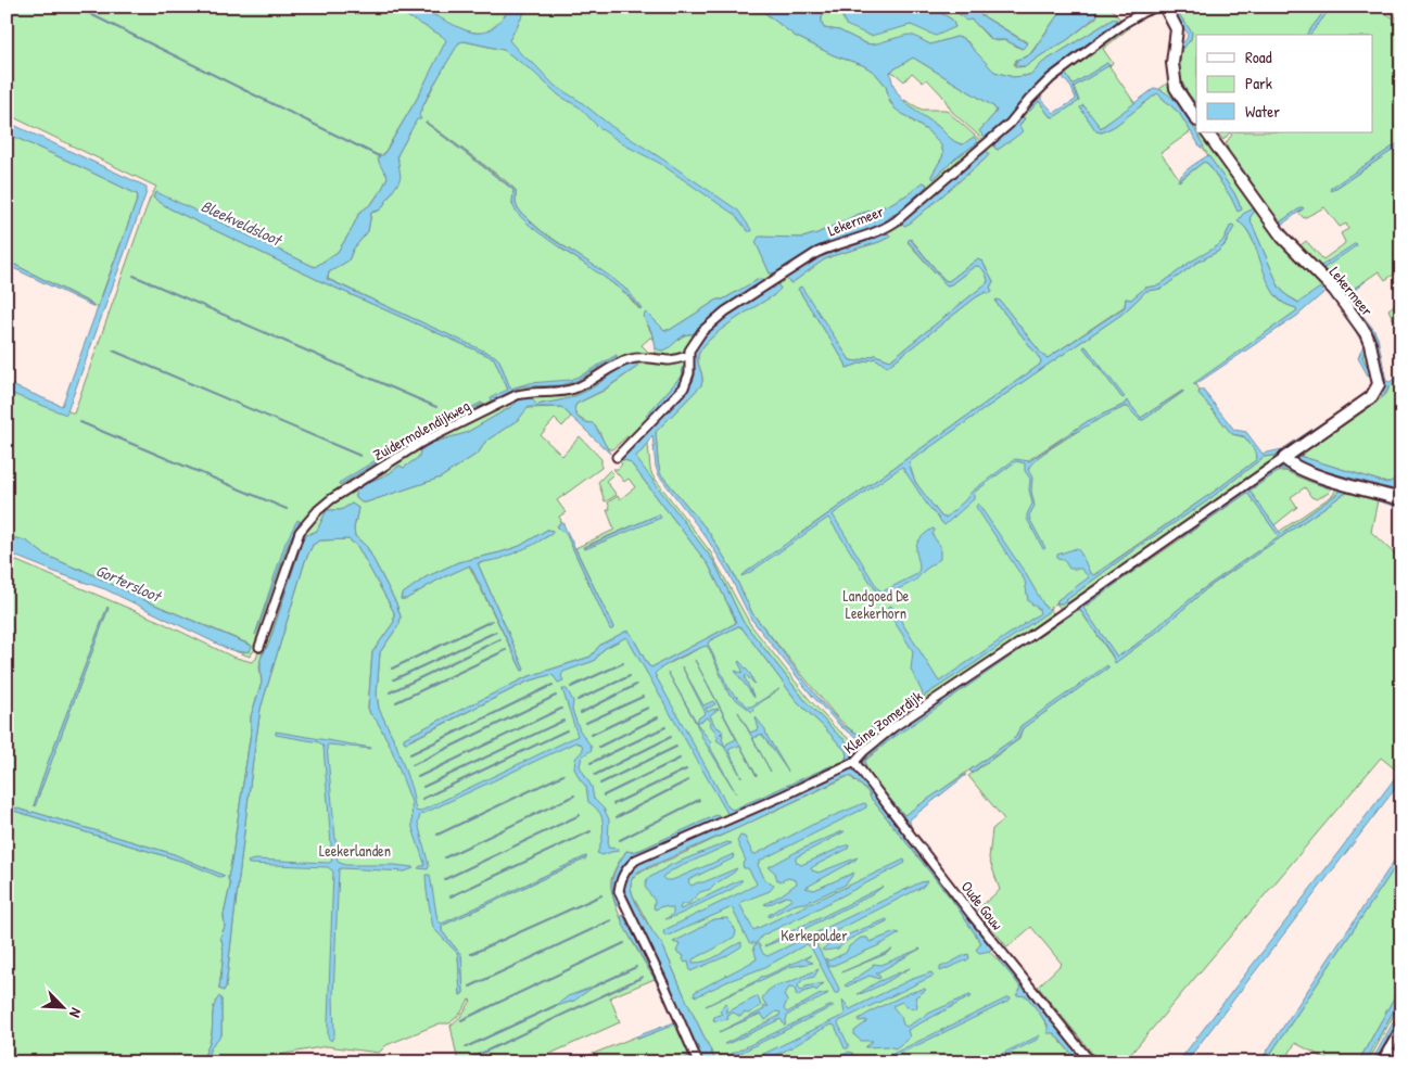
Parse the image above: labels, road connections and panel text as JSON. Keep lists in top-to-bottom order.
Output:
{
  "streets": {
    "street": [
      "Lekermeer",
      "Zuidermolendijkweg",
      "Kleine Zomerdijk",
      "Oude Gouw"
    ]
  },
  "crossings": [
    ["Lekermeer", "Zuidermolendijkweg"],
    ["Lekermeer", "Kleine Zomerdijk"],
    ["Kleine Zomerdijk", "Oude Gouw"]
  ],
  "water": ["Bleekveldsloot", "Gortersloot"],
  "parks": ["Landgoed De Leekerhorn", "Leekerlanden", "Kerkepolder"],
  "legend": ["Road", "Park", "Water"],
  "north": "bottom right"
}
